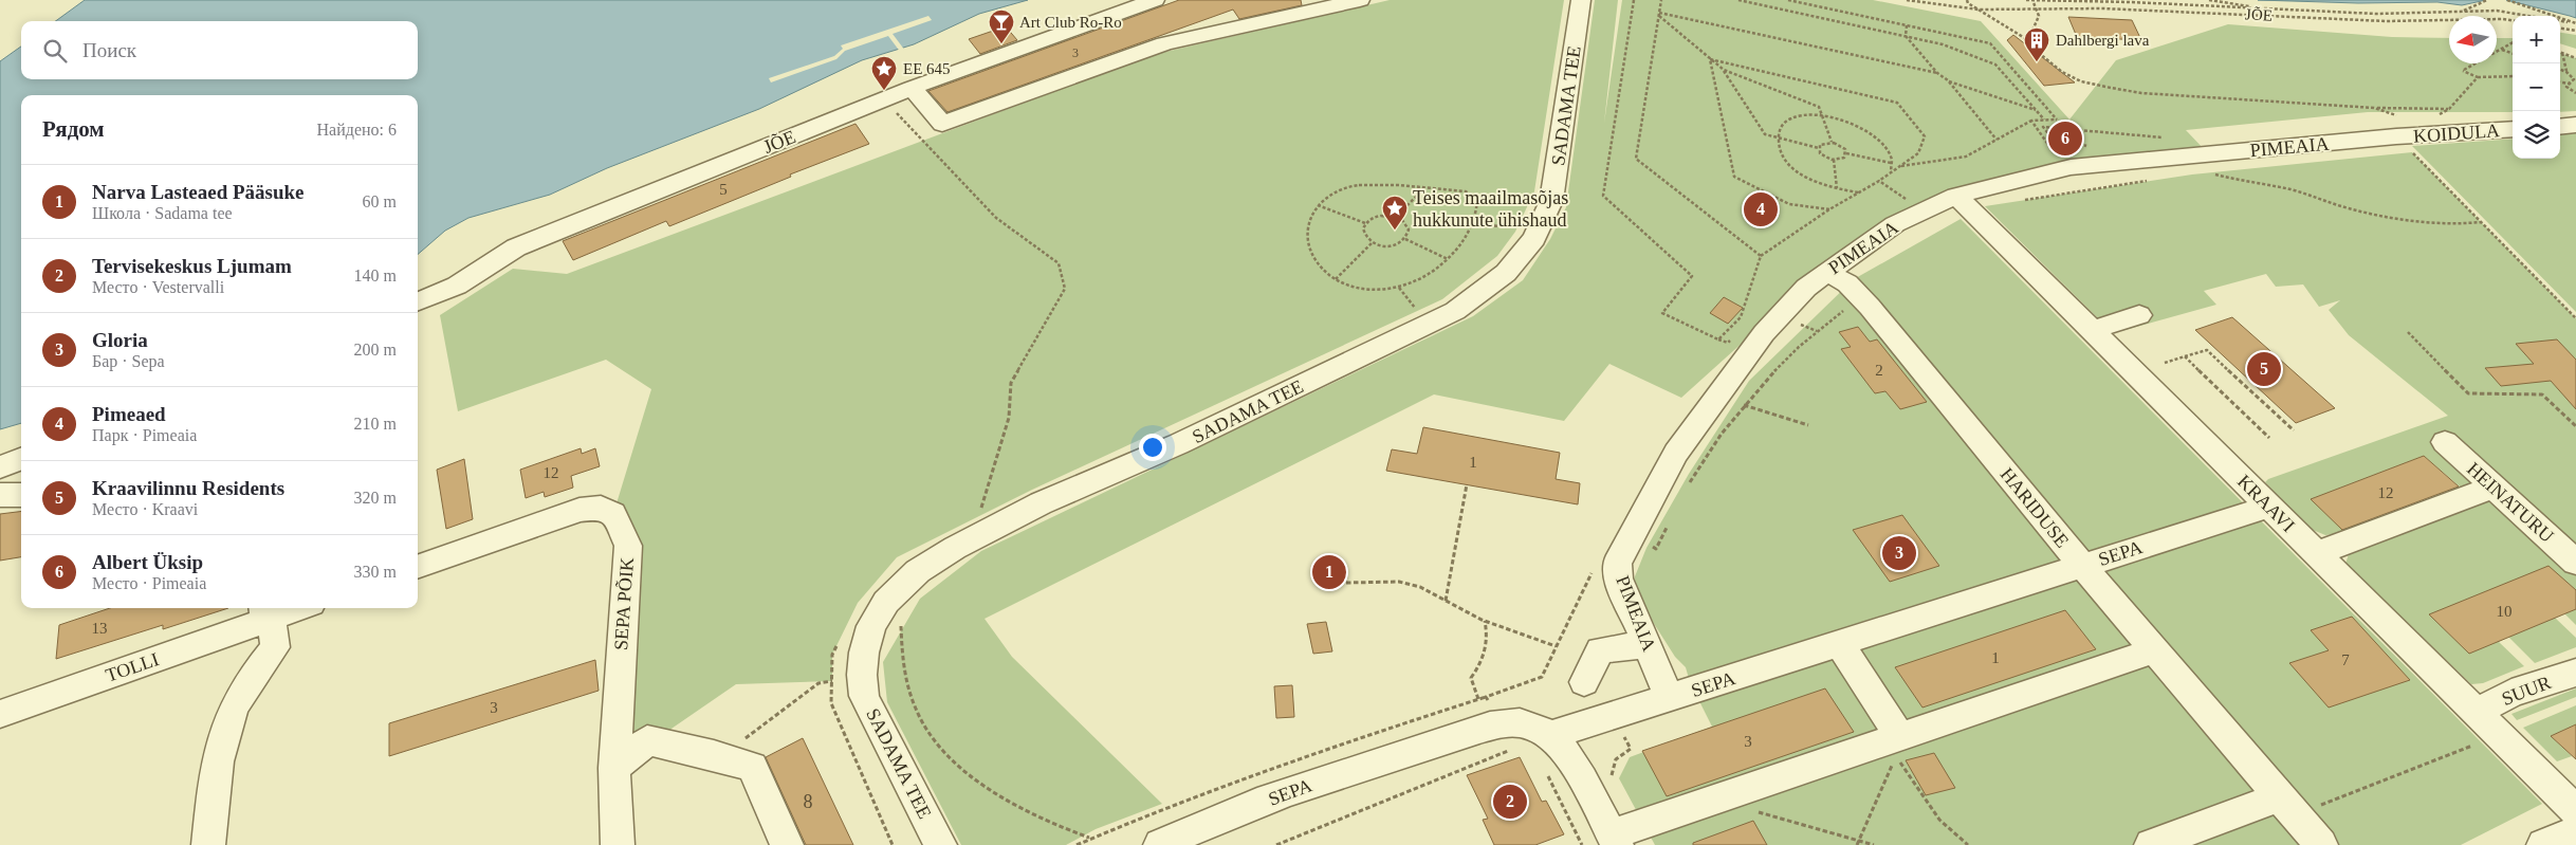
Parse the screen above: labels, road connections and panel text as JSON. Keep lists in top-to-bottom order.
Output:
{
  "streets": {
    "street": [
      "JÕE",
      "SADAMA TEE",
      "KOIDULA",
      "PIMEAIA",
      "HEINATURU",
      "KRAAVI",
      "HARIDUSE",
      "SEPA",
      "SEPA PÕIK",
      "TOLLI",
      "SUUR"
    ]
  },
  "crossings": [
    ["KOIDULA", "PIMEAIA"],
    ["PIMEAIA", "KRAAVI"],
    ["PIMEAIA", "HARIDUSE"],
    ["PIMEAIA", "SEPA"],
    ["KRAAVI", "SEPA"],
    ["KRAAVI", "SUUR"],
    ["HARIDUSE", "SEPA"]
  ],
  "places": {
    "bar": ["Art Club Ro-Ro"],
    "building": ["Dahlbergi lava"],
    "place": ["EE 645", "Teises maailmasõjas hukkunute ühishaud"]
  },
  "house_numbers": [
    "3",
    "5",
    "2",
    "1",
    "12",
    "12",
    "10",
    "13",
    "1",
    "7",
    "3",
    "3",
    "8"
  ],
  "north": "left",
  "page": {
    "map_buttons": ["+", "−"],
    "search": "Поиск",
    "heading": ["Рядом", "Найдено: 6"],
    "pins": [
      "6",
      "4",
      "5",
      "3",
      "1",
      "2"
    ],
    "list": [
      {
        "mark": "1",
        "name": "Narva Lasteaed Pääsuke",
        "note": "Школа · Sadama tee",
        "value": "60 m"
      },
      {
        "mark": "2",
        "name": "Tervisekeskus Ljumam",
        "note": "Место · Vestervalli",
        "value": "140 m"
      },
      {
        "mark": "3",
        "name": "Gloria",
        "note": "Бар · Sepa",
        "value": "200 m"
      },
      {
        "mark": "4",
        "name": "Pimeaed",
        "note": "Парк · Pimeaia",
        "value": "210 m"
      },
      {
        "mark": "5",
        "name": "Kraavilinnu Residents",
        "note": "Место · Kraavi",
        "value": "320 m"
      },
      {
        "mark": "6",
        "name": "Albert Üksip",
        "note": "Место · Pimeaia",
        "value": "330 m"
      }
    ]
  }
}
